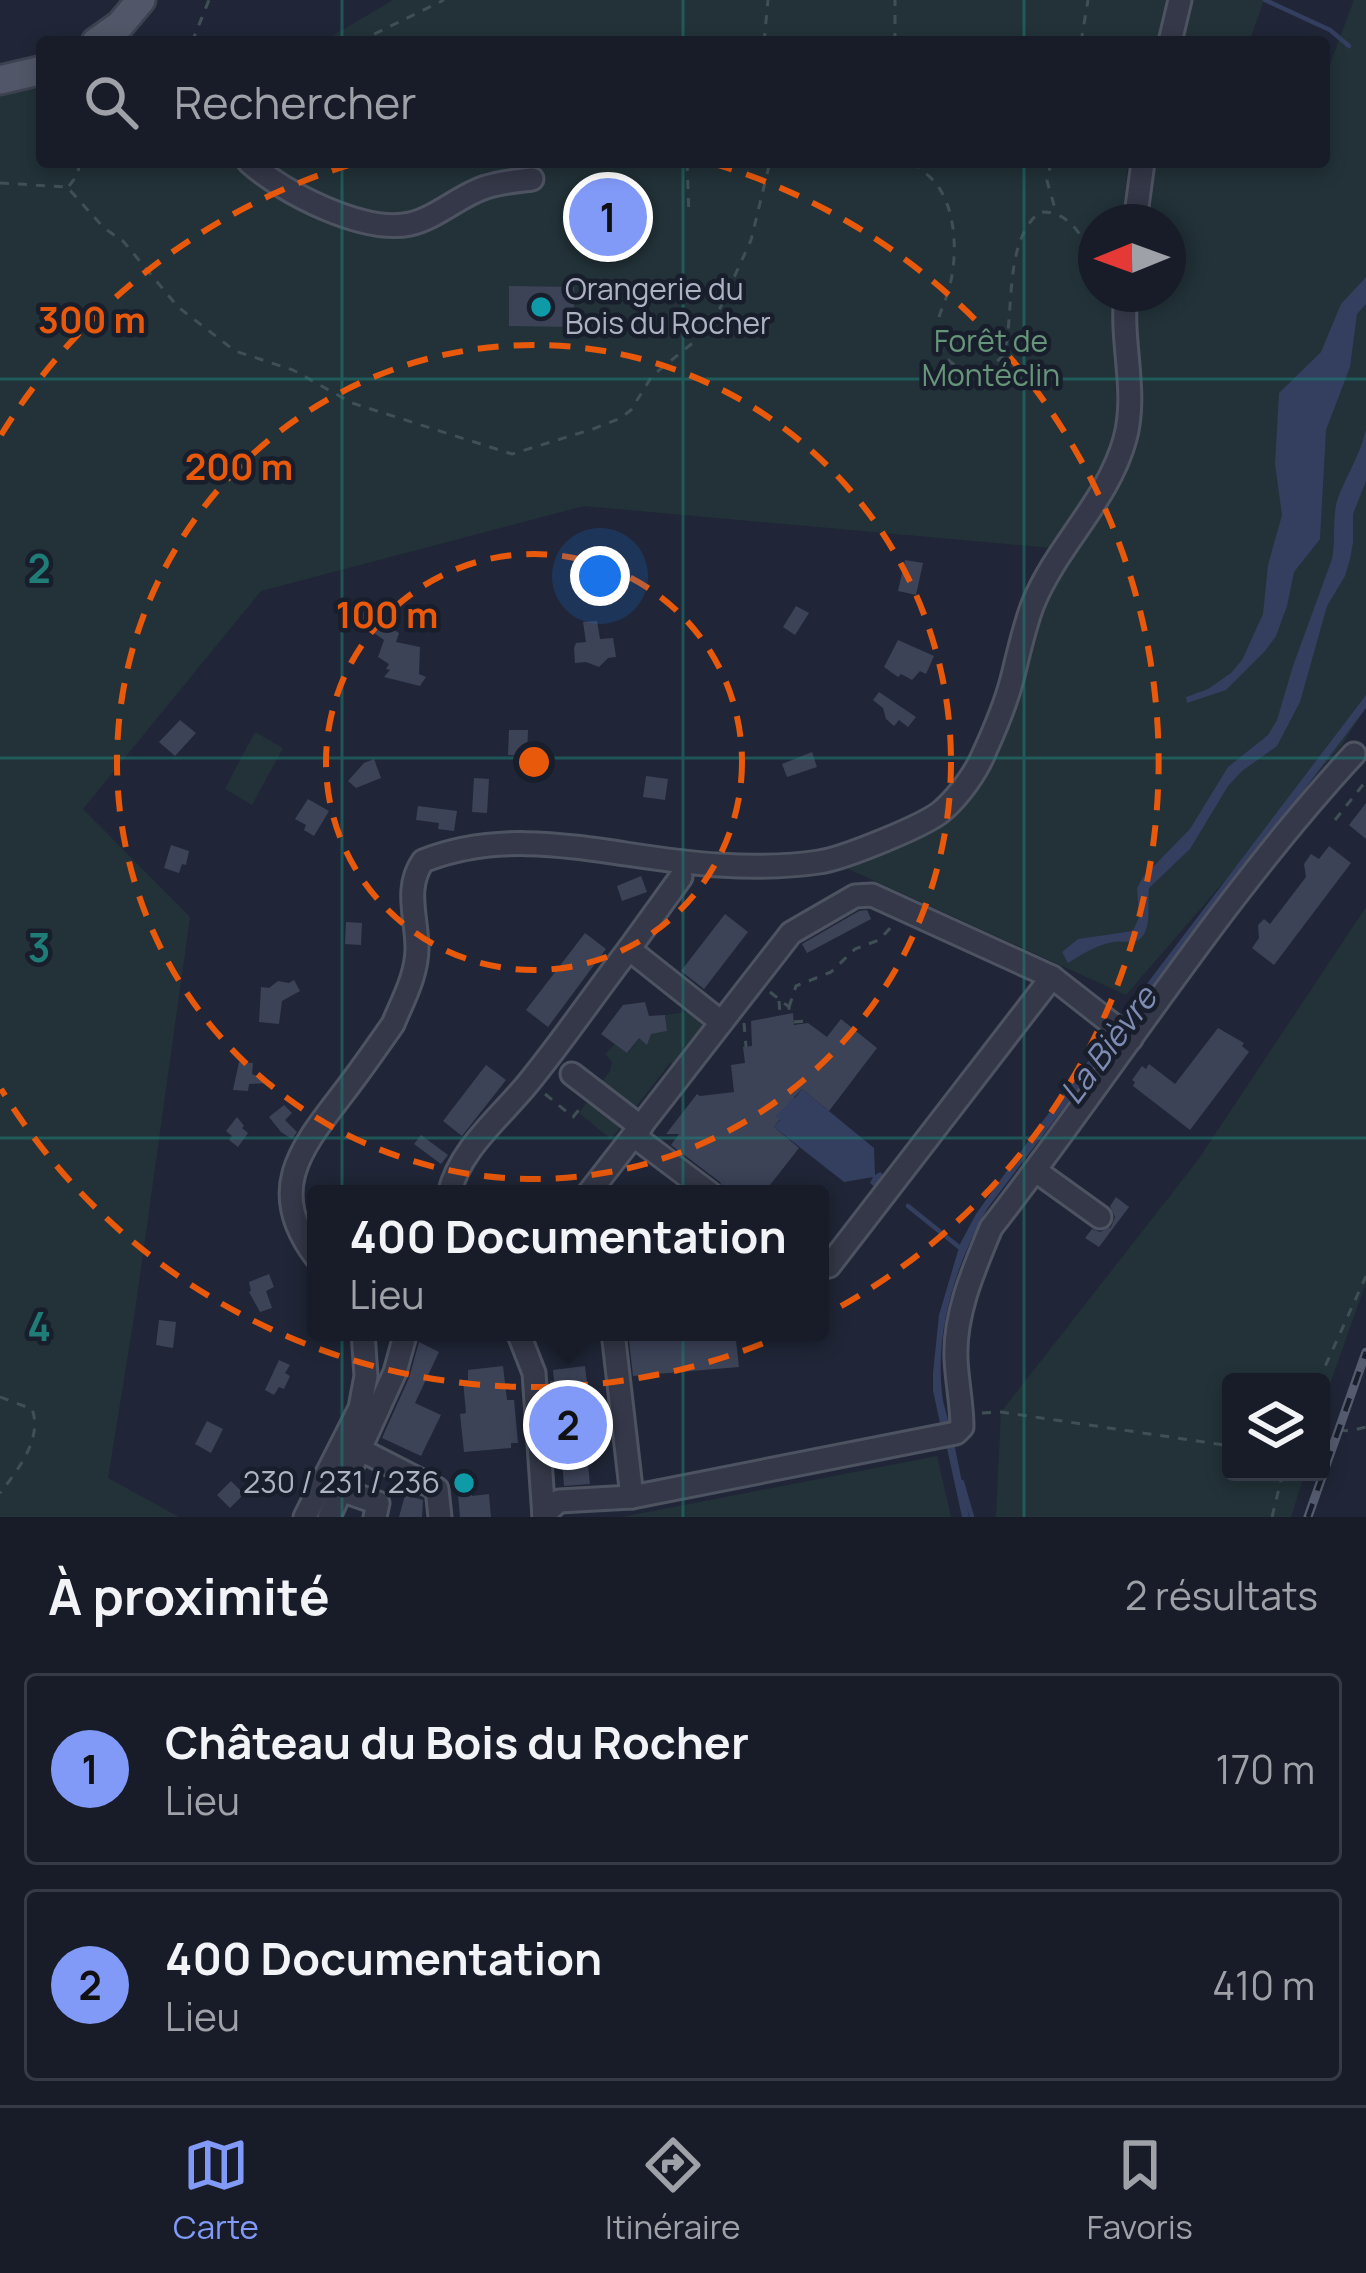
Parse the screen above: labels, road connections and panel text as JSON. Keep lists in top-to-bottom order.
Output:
{
  "water": ["La Bièvre"],
  "parks": ["Forêt de Montéclin"],
  "places": ["Orangerie du Bois du Rocher", "230 / 231 / 236"],
  "north": "left",
  "page": {
    "search": "Rechercher",
    "pins": ["1", "2"],
    "popup": ["400 Documentation", "Lieu"],
    "heading": ["À proximité", "2 résultats"],
    "list": [
      {
        "mark": "1",
        "name": "Château du Bois du Rocher",
        "note": "Lieu",
        "value": "170 m"
      },
      {
        "mark": "2",
        "name": "400 Documentation",
        "note": "Lieu",
        "value": "410 m"
      }
    ],
    "nav": ["Carte", "Itinéraire", "Favoris"]
  },
  "grid": {
    "rows": ["2", "3", "4"]
  },
  "rings": ["300 m", "200 m", "100 m"]
}
